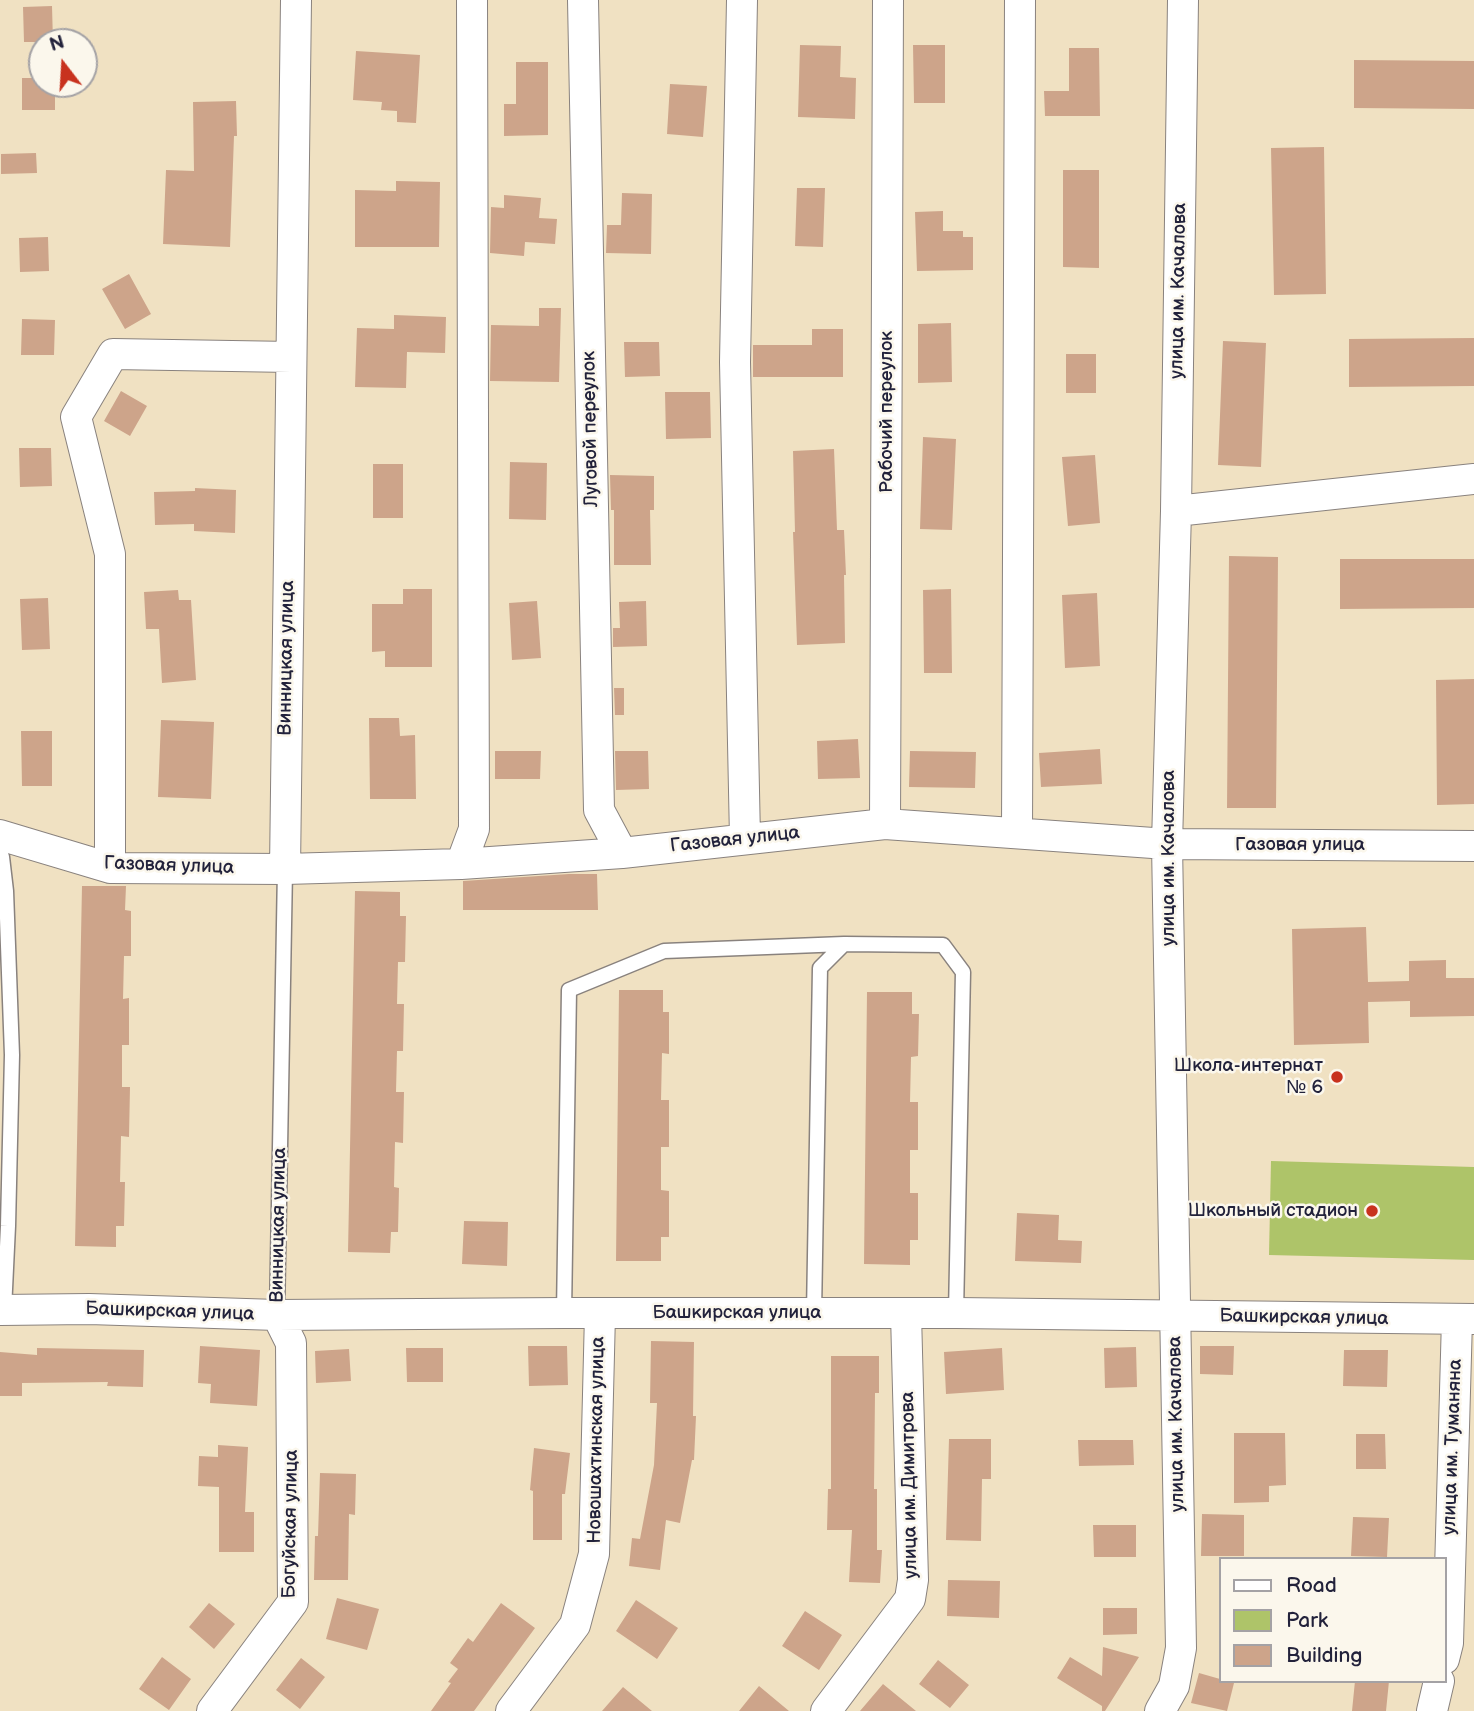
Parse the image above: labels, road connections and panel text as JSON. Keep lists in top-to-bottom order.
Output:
{
  "streets": {
    "street": [
      "улица им. Качалова",
      "Рабочий переулок",
      "Луговой переулок",
      "Винницкая улица",
      "Газовая улица",
      "Башкирская улица",
      "Новошахтинская улица",
      "улица им. Туманяна",
      "улица им. Димитрова",
      "Богуйская улица"
    ]
  },
  "crossings": [
    ["улица им. Качалова", "Газовая улица"],
    ["улица им. Качалова", "Башкирская улица"],
    ["Рабочий переулок", "Газовая улица"],
    ["Луговой переулок", "Газовая улица"],
    ["Винницкая улица", "Газовая улица"],
    ["Винницкая улица", "Башкирская улица"],
    ["Винницкая улица", "Богуйская улица"],
    ["Башкирская улица", "Новошахтинская улица"],
    ["Башкирская улица", "улица им. Туманяна"],
    ["Башкирская улица", "улица им. Димитрова"],
    ["Башкирская улица", "Богуйская улица"]
  ],
  "places": ["Школа-интернат № 6", "Школьный стадион"],
  "legend": ["Road", "Park", "Building"],
  "north": "top"
}
